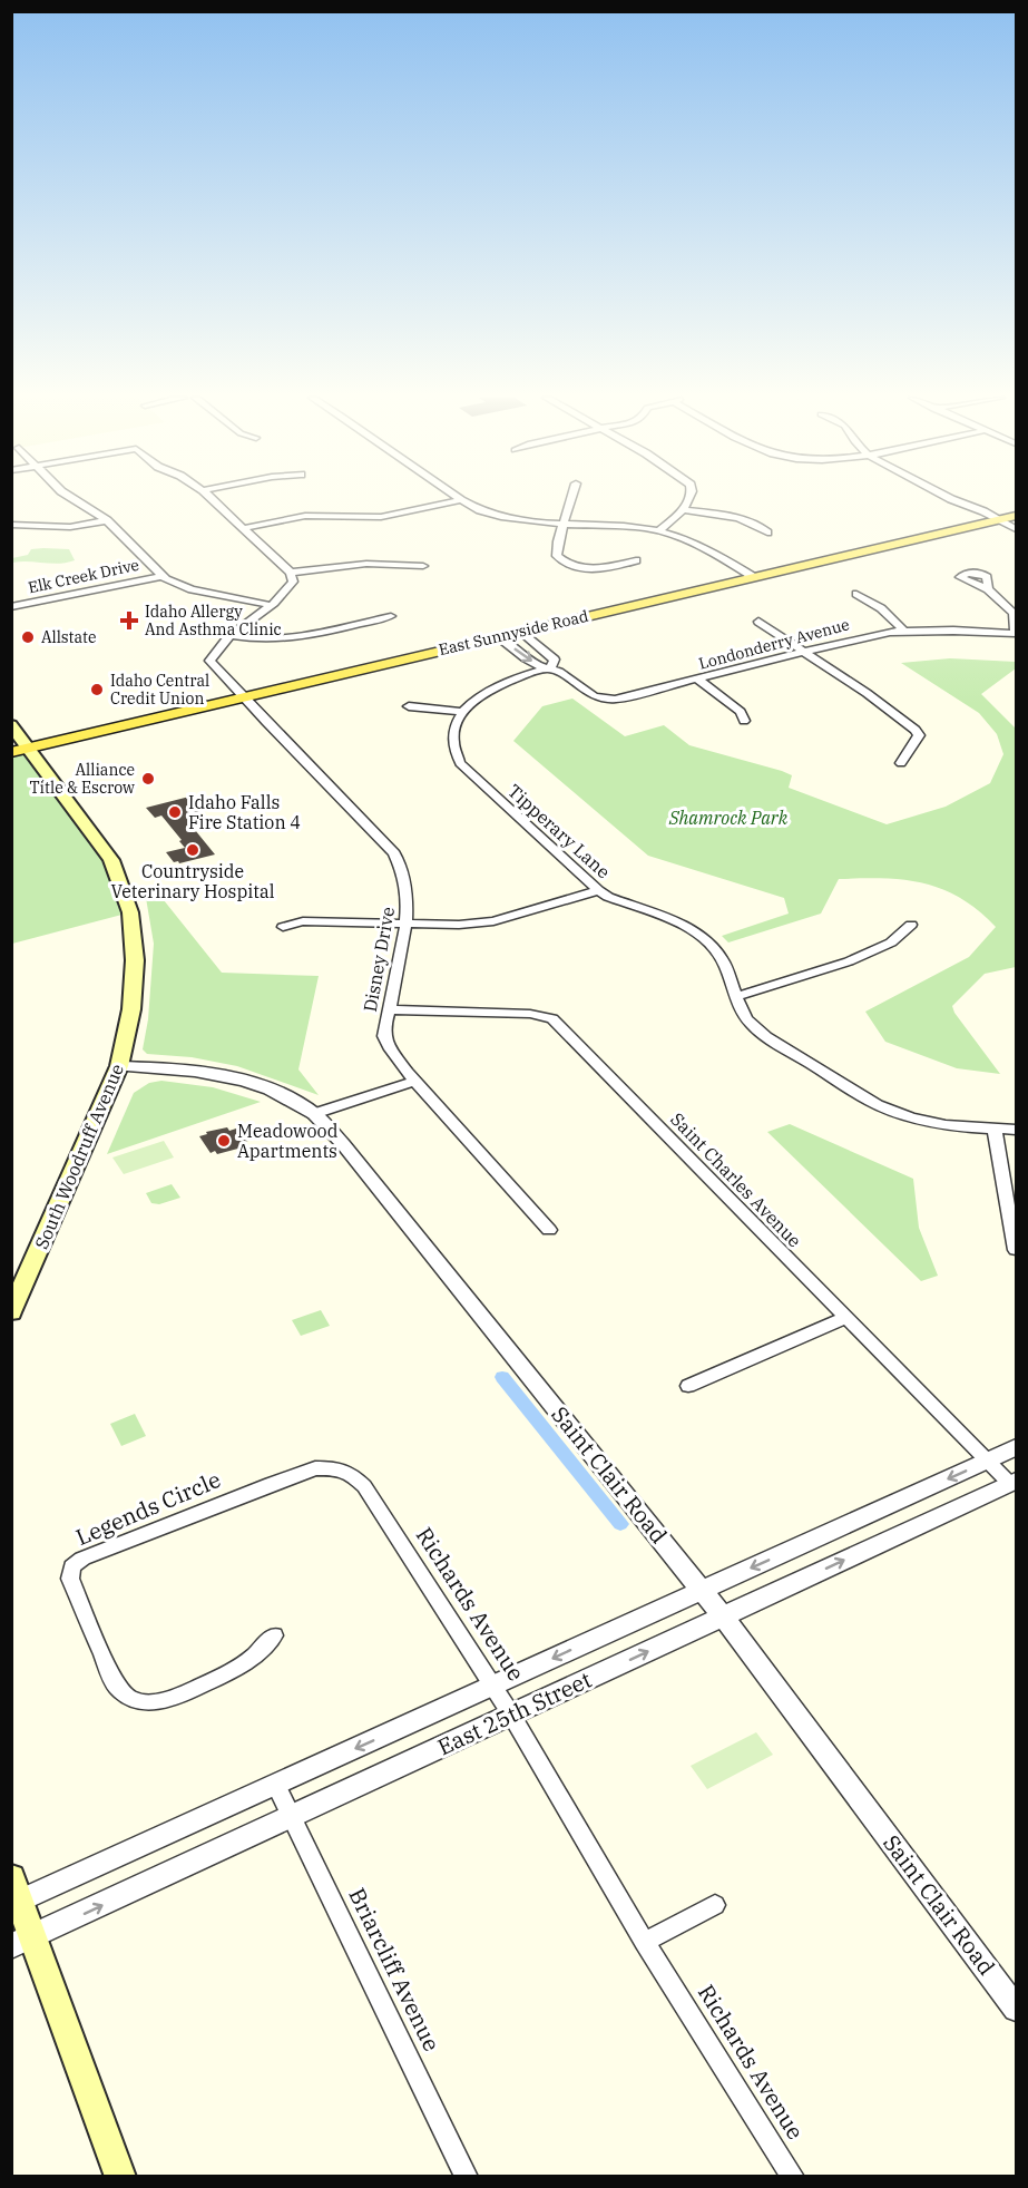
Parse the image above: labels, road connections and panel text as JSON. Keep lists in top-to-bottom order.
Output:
{
  "streets": {
    "main road": ["East Sunnyside Road", "South Woodruff Avenue"],
    "street": [
      "Elk Creek Drive",
      "Londonderry Avenue",
      "Tipperary Lane",
      "Disney Drive",
      "Saint Charles Avenue",
      "Saint Clair Road",
      "Legends Circle",
      "Richards Avenue",
      "East 25th Street",
      "Briarcliff Avenue"
    ]
  },
  "crossings": [
    ["East Sunnyside Road", "Londonderry Avenue"],
    ["East Sunnyside Road", "Disney Drive"],
    ["East Sunnyside Road", "South Woodruff Avenue"],
    ["Londonderry Avenue", "Tipperary Lane"],
    ["Disney Drive", "Saint Charles Avenue"],
    ["South Woodruff Avenue", "Saint Clair Road"],
    ["Saint Charles Avenue", "East 25th Street"],
    ["Saint Clair Road", "East 25th Street"],
    ["Legends Circle", "Richards Avenue"],
    ["Richards Avenue", "East 25th Street"],
    ["East 25th Street", "Briarcliff Avenue"]
  ],
  "parks": ["Shamrock Park"],
  "places": {
    "health": ["Idaho Allergy And Asthma Clinic"],
    "other": [
      "Allstate",
      "Idaho Central Credit Union",
      "Alliance Title & Escrow",
      "Idaho Falls Fire Station 4",
      "Countryside Veterinary Hospital",
      "Meadowood Apartments"
    ]
  }
}
